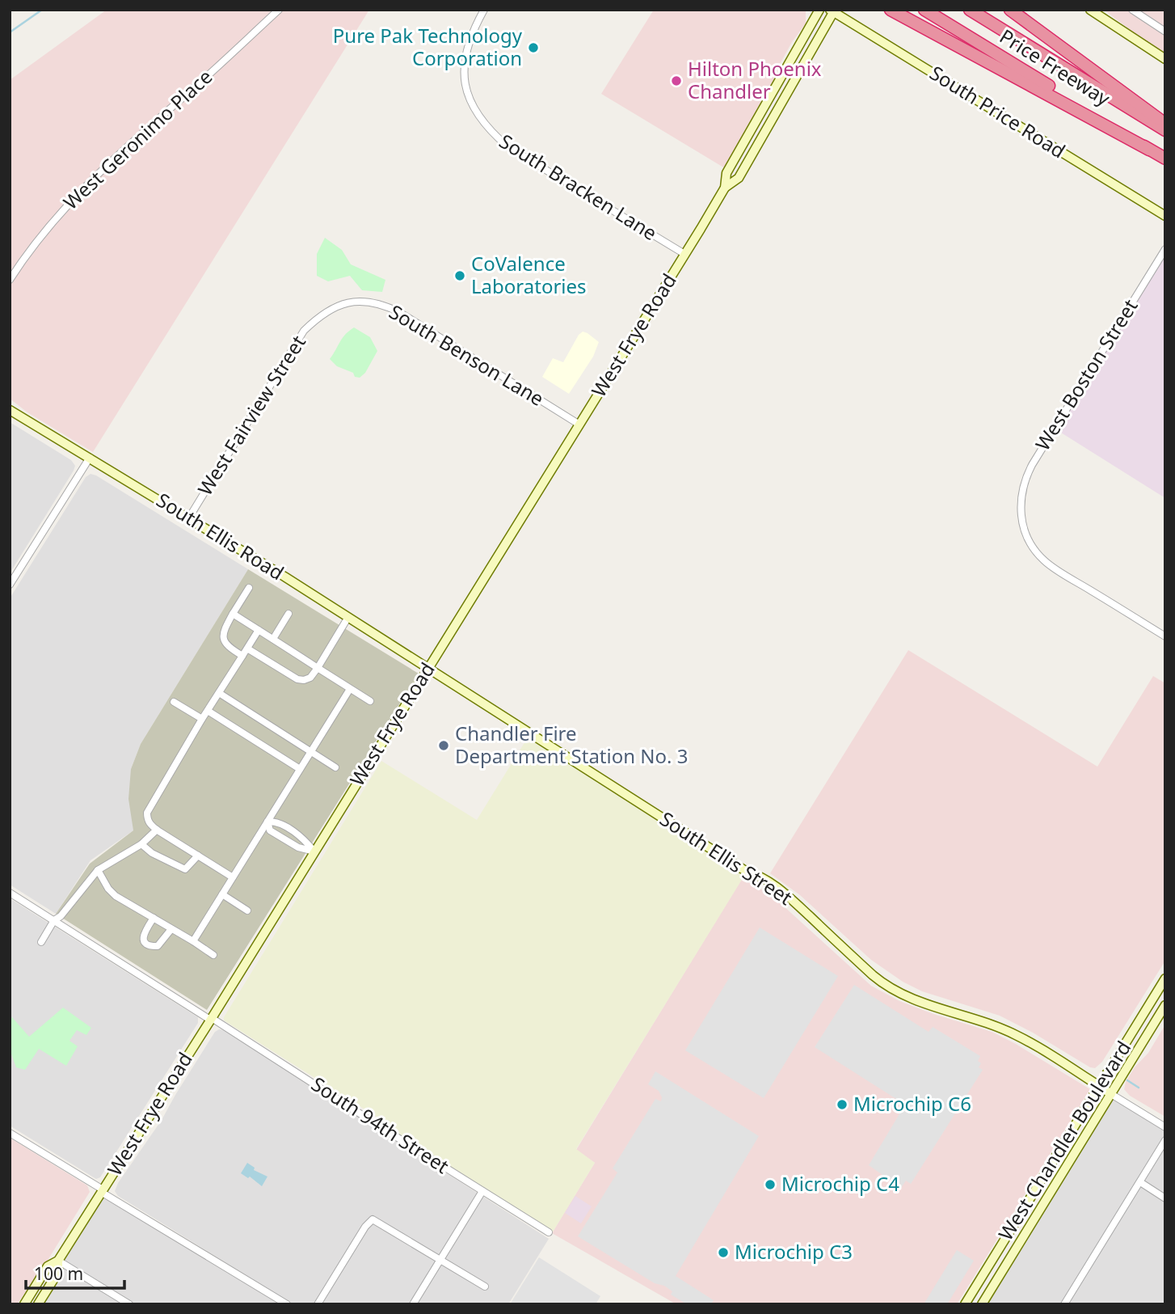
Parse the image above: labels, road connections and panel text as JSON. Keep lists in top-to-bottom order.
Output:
{
  "streets": {
    "highway": ["Price Freeway"],
    "street": [
      "South Price Road",
      "West Geronimo Place",
      "South Bracken Lane",
      "West Frye Road",
      "South Benson Lane",
      "West Boston Street",
      "West Fairview Street",
      "South Ellis Road",
      "South Ellis Street",
      "South 94th Street",
      "West Chandler Boulevard"
    ]
  },
  "crossings": [
    ["South Price Road", "West Frye Road"],
    ["South Bracken Lane", "West Frye Road"],
    ["West Frye Road", "South Benson Lane"],
    ["West Frye Road", "South Ellis Road"],
    ["West Frye Road", "South Ellis Street"],
    ["West Frye Road", "South 94th Street"],
    ["South Benson Lane", "West Fairview Street"],
    ["West Fairview Street", "South Ellis Road"],
    ["South Ellis Road", "South Ellis Street"],
    ["South Ellis Street", "West Chandler Boulevard"]
  ],
  "places": [
    "Pure Pak Technology Corporation",
    "Hilton Phoenix Chandler",
    "CoValence Laboratories",
    "Chandler Fire Department Station No. 3",
    "Microchip C6",
    "Microchip C4",
    "Microchip C3"
  ],
  "scale_bar": "100 m"
}
